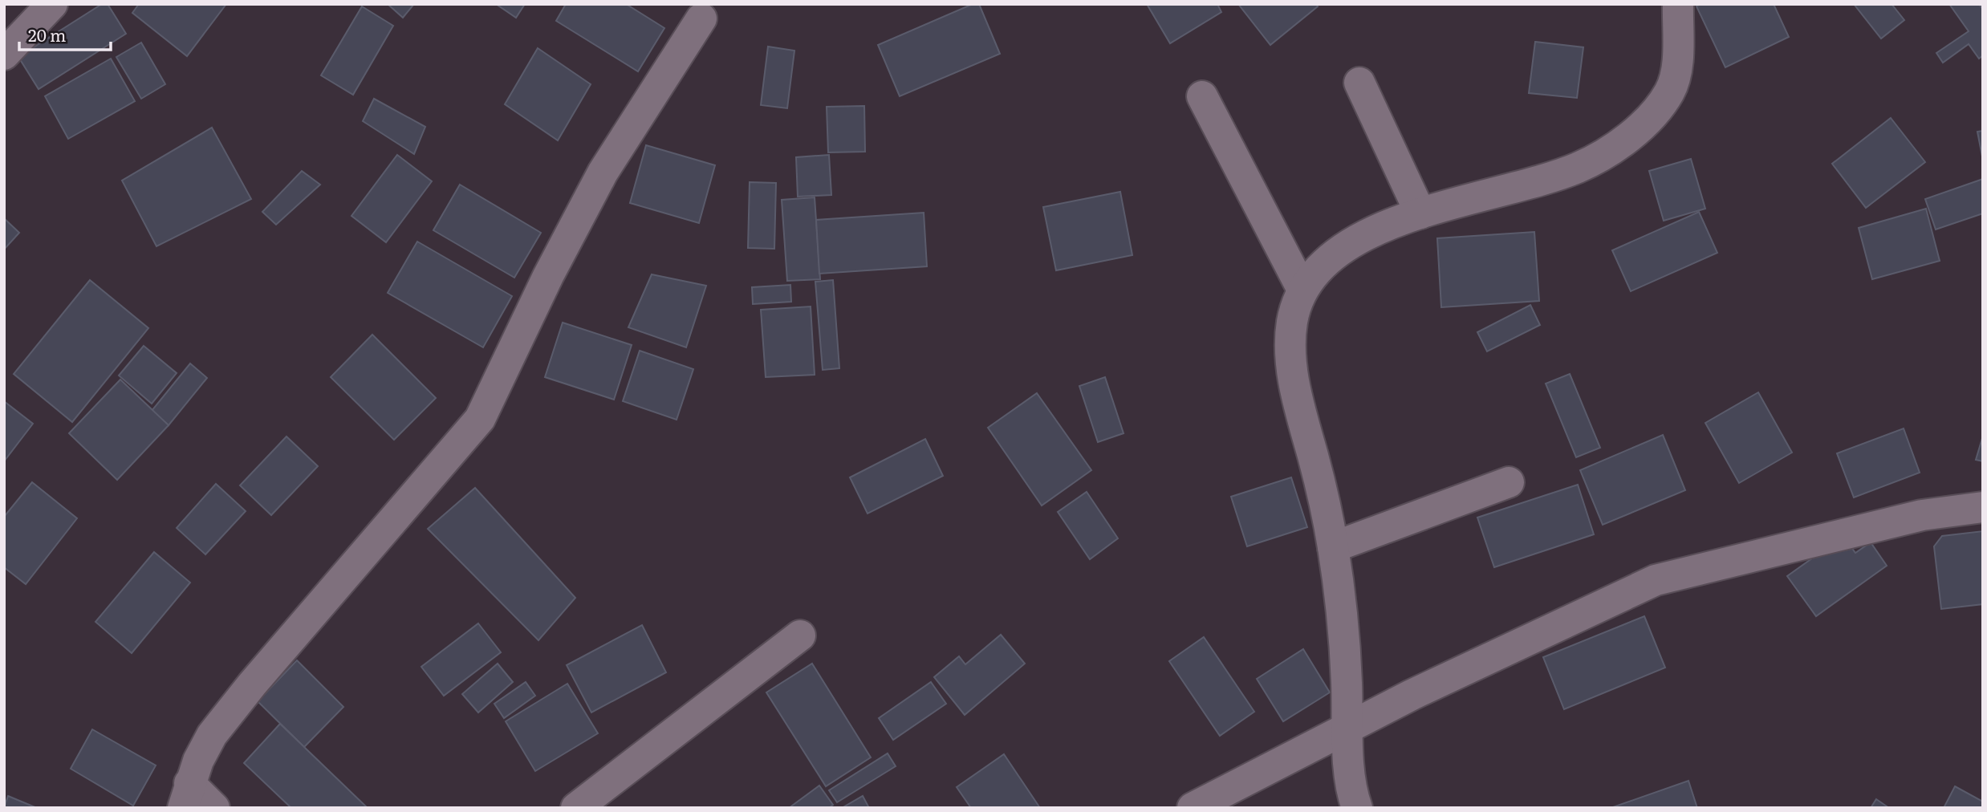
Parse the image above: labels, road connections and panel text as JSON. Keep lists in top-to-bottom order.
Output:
{
  "scale_bar": "20 m"
}
